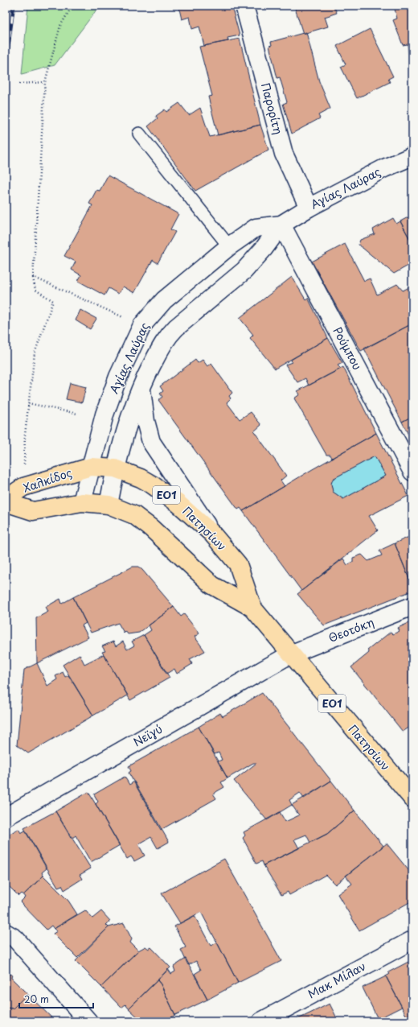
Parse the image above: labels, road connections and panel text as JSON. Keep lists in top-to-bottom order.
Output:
{
  "streets": {
    "main road": ["Χαλκίδος", "ΕΟ1", "Πατησίων"],
    "street": [
      "Παρορίτη",
      "Αγίας Λαύρας",
      "Ρούμπου",
      "Θεοτόκη",
      "Νεϊγύ",
      "Μακ Μίλαν"
    ]
  },
  "crossings": [
    ["Παρορίτη", "Αγίας Λαύρας"],
    ["Αγίας Λαύρας", "Ρούμπου"],
    ["Αγίας Λαύρας", "Χαλκίδος"],
    ["Αγίας Λαύρας", "Πατησίων"],
    ["Χαλκίδος", "Πατησίων"],
    ["Πατησίων", "Θεοτόκη"],
    ["Πατησίων", "Νεϊγύ"],
    ["Θεοτόκη", "Νεϊγύ"]
  ],
  "scale_bar": "20 m"
}
